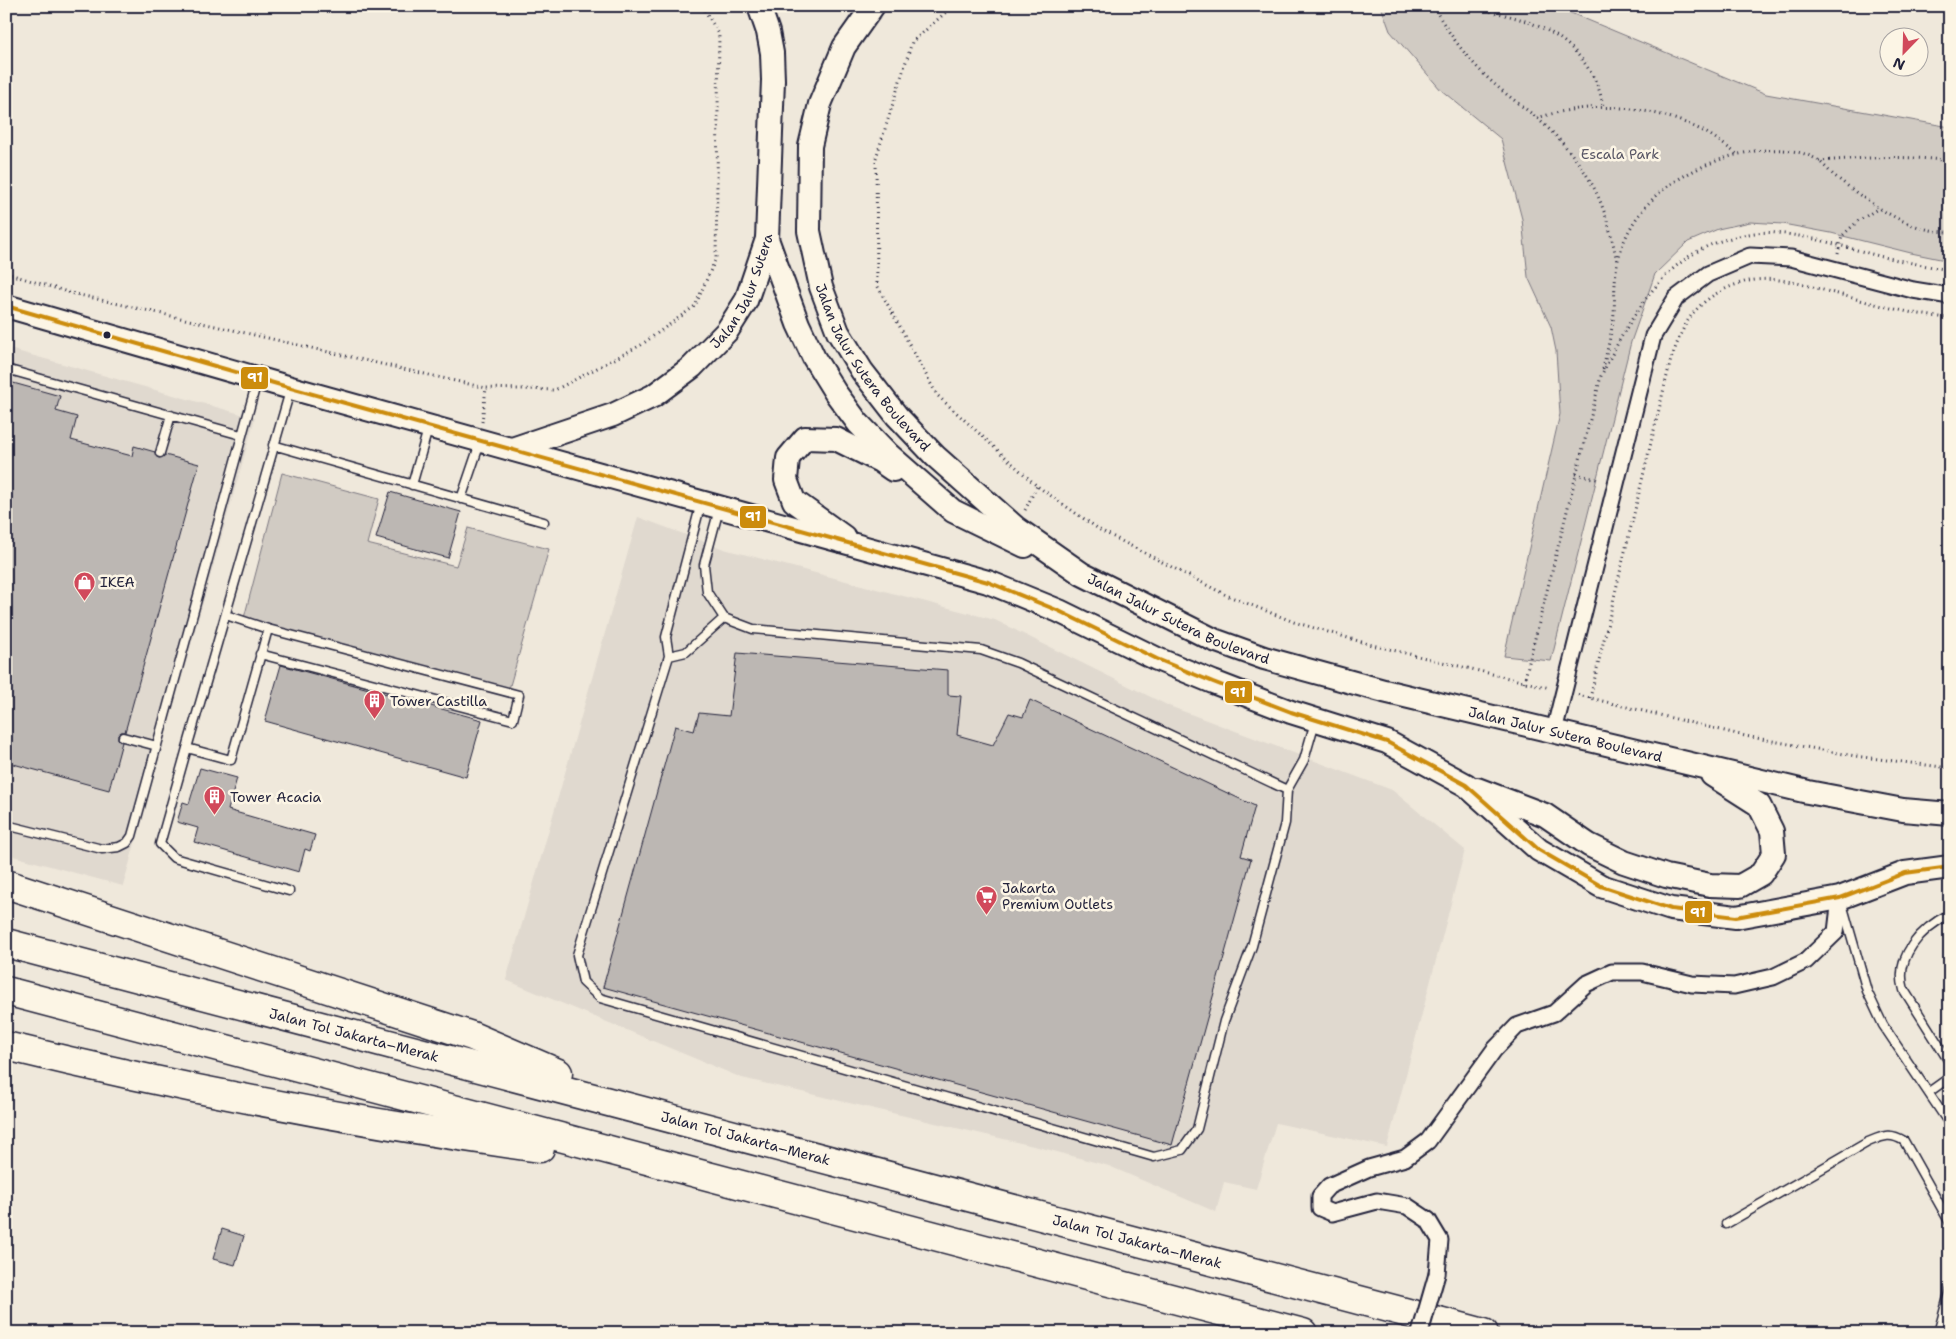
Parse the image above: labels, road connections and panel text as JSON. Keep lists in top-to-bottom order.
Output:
{
  "streets": {
    "highway": ["Jalan Tol Jakarta–Merak"],
    "main road": ["Jalan Jalur Sutera", "Jalan Jalur Sutera Boulevard"]
  },
  "parks": ["Escala Park"],
  "places": {
    "shop": ["IKEA"],
    "building": ["Tower Castilla", "Tower Acacia"],
    "supermarket": ["Jakarta Premium Outlets"]
  },
  "lines": ["transit line 91"],
  "north": "bottom left"
}
